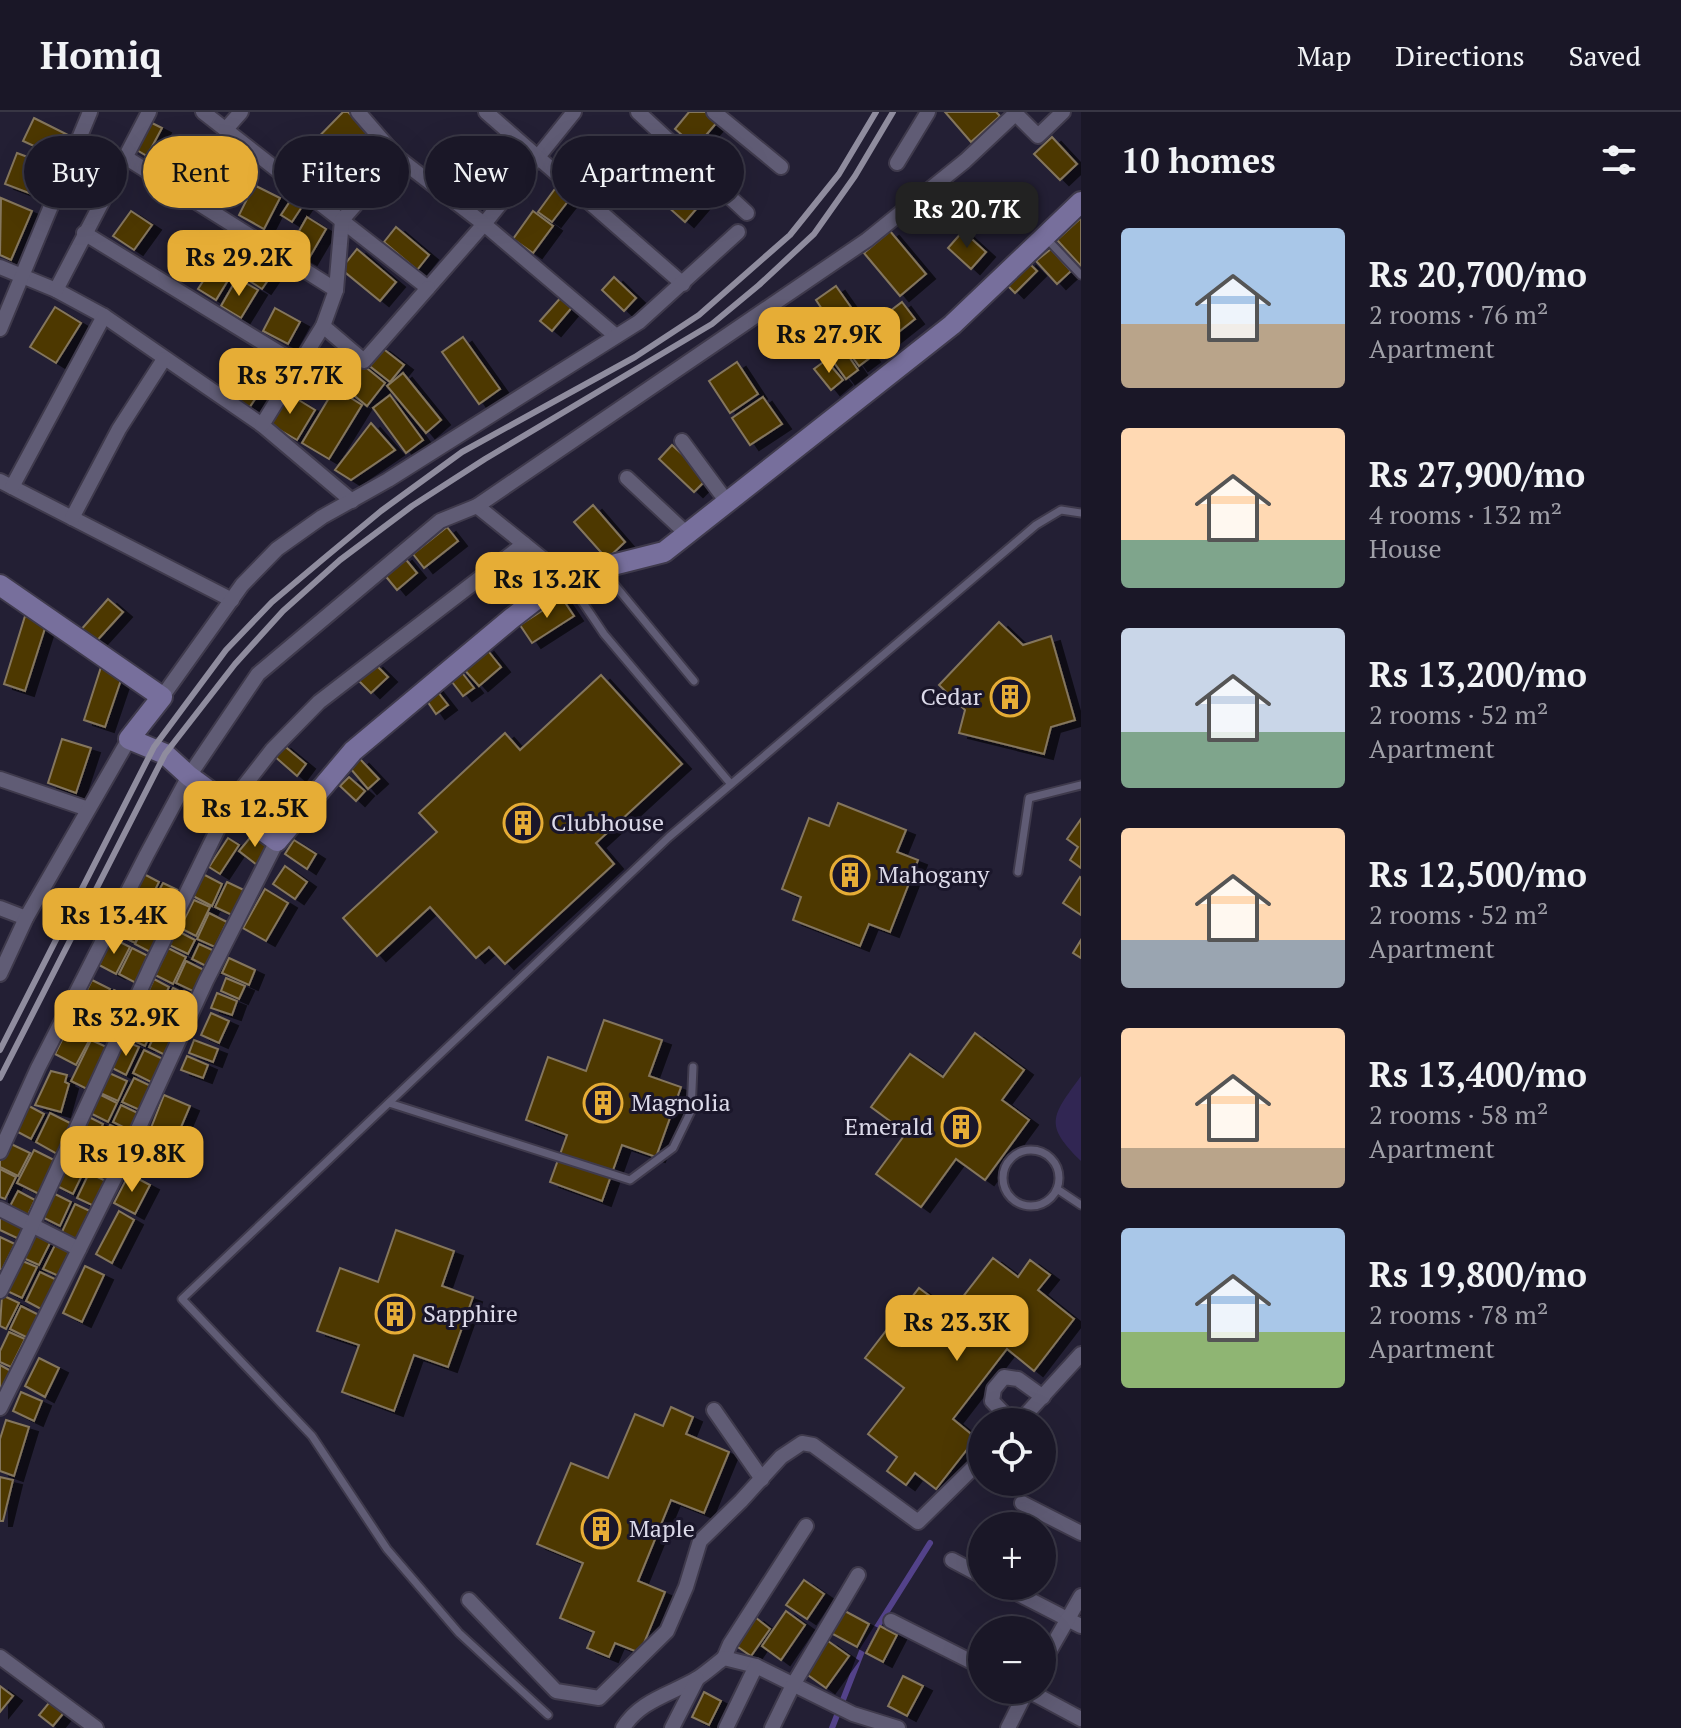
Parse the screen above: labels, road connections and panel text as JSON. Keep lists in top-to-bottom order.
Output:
{
  "places": {
    "building": [
      "Cedar",
      "Clubhouse",
      "Mahogany",
      "Magnolia",
      "Emerald",
      "Sapphire",
      "Maple"
    ]
  },
  "page": {
    "header": "Homiq",
    "nav": ["Map", "Directions", "Saved"],
    "heading": "10 homes",
    "chip": [
      "Buy",
      "Rent",
      "Filters",
      "New",
      "Apartment"
    ],
    "price": [
      "Rs 20.7K",
      "Rs 29.2K",
      "Rs 27.9K",
      "Rs 37.7K",
      "Rs 13.2K",
      "Rs 12.5K",
      "Rs 13.4K",
      "Rs 32.9K",
      "Rs 19.8K",
      "Rs 23.3K"
    ],
    "list": [
      {
        "name": "Rs 20,700/mo",
        "note": "2 rooms · 76 m² · Apartment"
      },
      {
        "name": "Rs 27,900/mo",
        "note": "4 rooms · 132 m² · House"
      },
      {
        "name": "Rs 13,200/mo",
        "note": "2 rooms · 52 m² · Apartment"
      },
      {
        "name": "Rs 12,500/mo",
        "note": "2 rooms · 52 m² · Apartment"
      },
      {
        "name": "Rs 13,400/mo",
        "note": "2 rooms · 58 m² · Apartment"
      },
      {
        "name": "Rs 19,800/mo",
        "note": "2 rooms · 78 m² · Apartment"
      }
    ],
    "map_buttons": ["+", "−"]
  }
}
